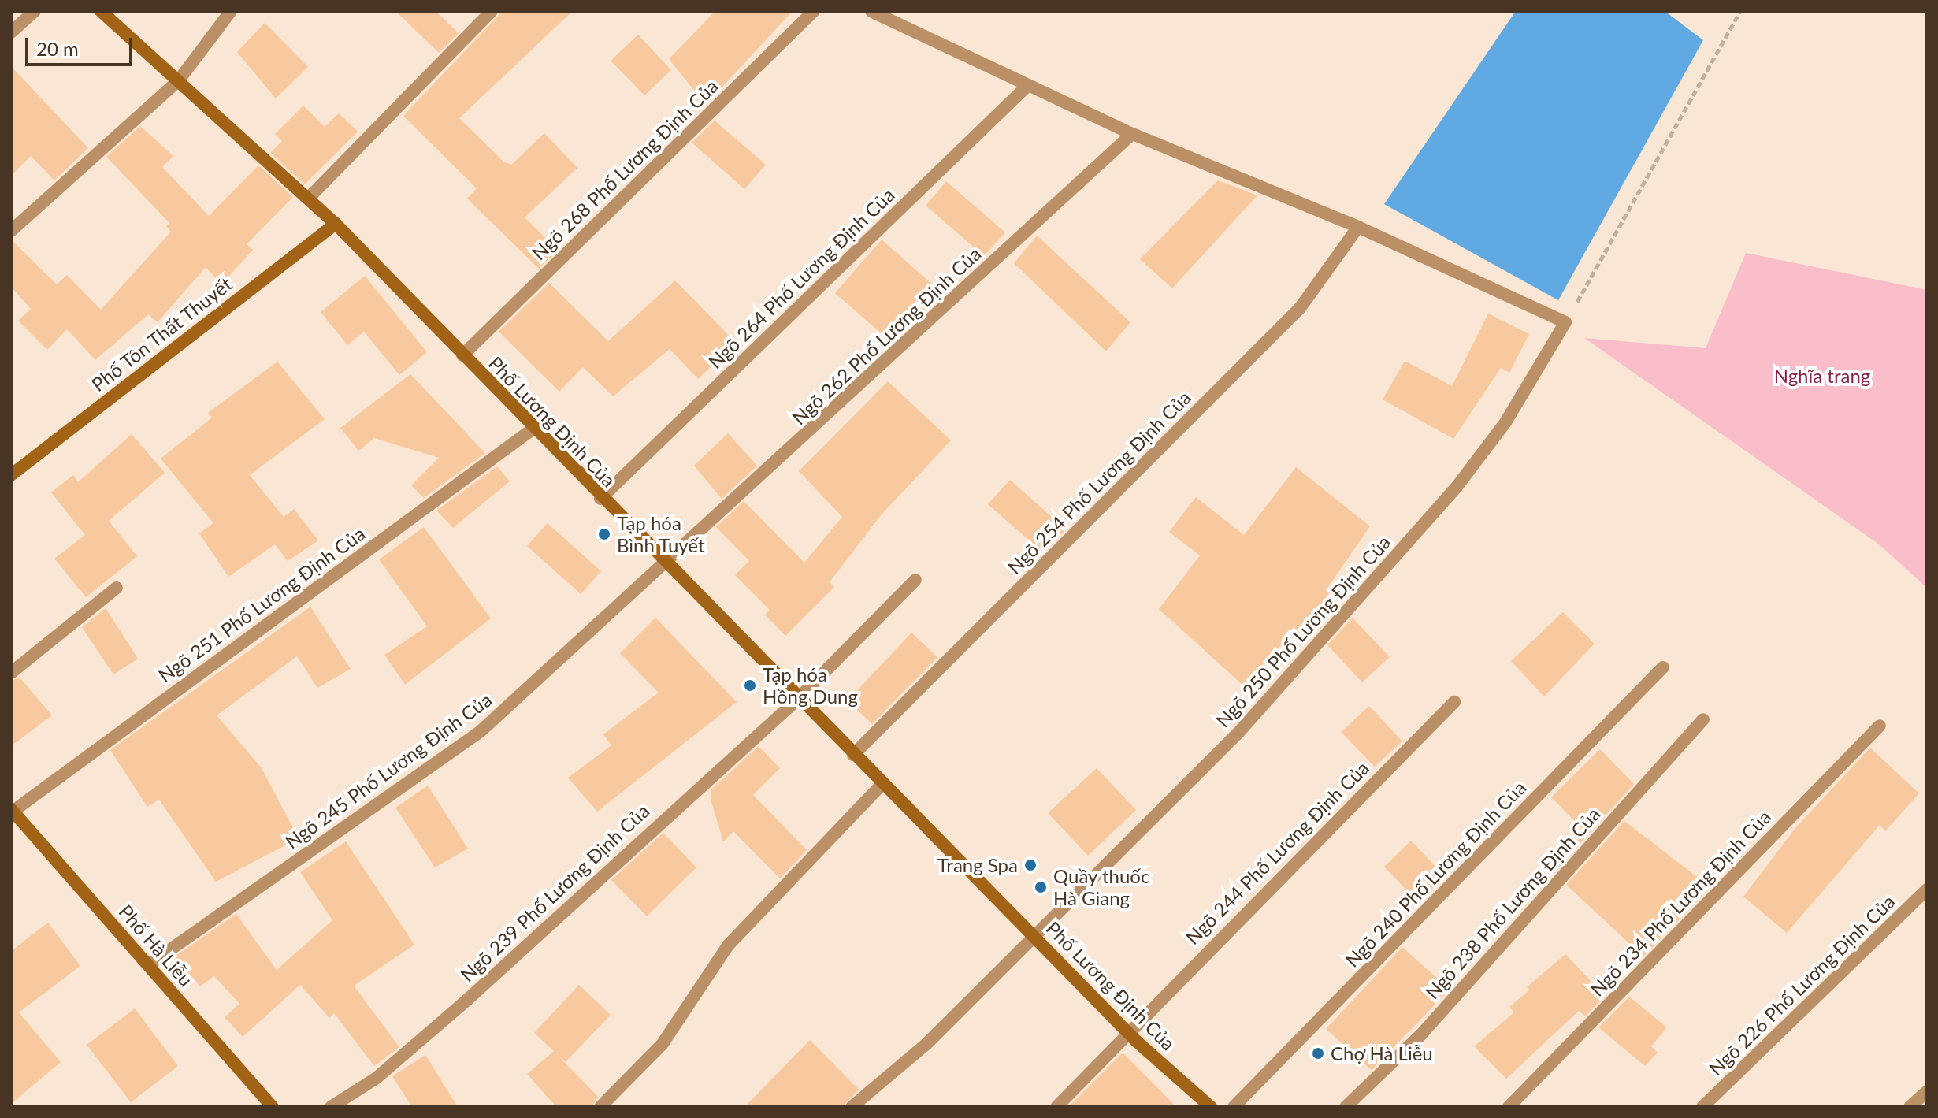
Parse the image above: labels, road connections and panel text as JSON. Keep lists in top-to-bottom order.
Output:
{
  "streets": {
    "main road": ["Phố Tôn Thất Thuyết", "Phố Lương Định Của", "Phố Hà Liễu"],
    "street": [
      "Ngõ 268 Phố Lương Định Của",
      "Ngõ 264 Phố Lương Định Của",
      "Ngõ 262 Phố Lương Định Của",
      "Ngõ 254 Phố Lương Định Của",
      "Ngõ 251 Phố Lương Định Của",
      "Ngõ 250 Phố Lương Định Của",
      "Ngõ 245 Phố Lương Định Của",
      "Ngõ 244 Phố Lương Định Của",
      "Ngõ 240 Phố Lương Định Của",
      "Ngõ 239 Phố Lương Định Của",
      "Ngõ 238 Phố Lương Định Của",
      "Ngõ 234 Phố Lương Định Của",
      "Ngõ 226 Phố Lương Định Của"
    ]
  },
  "crossings": [
    ["Ngõ 268 Phố Lương Định Của", "Phố Lương Định Của"],
    ["Ngõ 264 Phố Lương Định Của", "Phố Lương Định Của"],
    ["Phố Tôn Thất Thuyết", "Phố Lương Định Của"],
    ["Ngõ 262 Phố Lương Định Của", "Phố Lương Định Của"],
    ["Ngõ 262 Phố Lương Định Của", "Ngõ 245 Phố Lương Định Của"],
    ["Phố Lương Định Của", "Ngõ 254 Phố Lương Định Của"],
    ["Phố Lương Định Của", "Ngõ 251 Phố Lương Định Của"],
    ["Phố Lương Định Của", "Ngõ 250 Phố Lương Định Của"],
    ["Phố Lương Định Của", "Ngõ 245 Phố Lương Định Của"],
    ["Phố Lương Định Của", "Ngõ 244 Phố Lương Định Của"],
    ["Phố Lương Định Của", "Ngõ 239 Phố Lương Định Của"],
    ["Ngõ 251 Phố Lương Định Của", "Phố Hà Liễu"],
    ["Ngõ 245 Phố Lương Định Của", "Phố Hà Liễu"]
  ],
  "parks": ["Nghĩa trang"],
  "places": [
    "Tạp hóa Bình Tuyết",
    "Tạp hóa Hồng Dung",
    "Trang Spa",
    "Quầy thuốc Hà Giang",
    "Chợ Hà Liễu"
  ],
  "scale_bar": "20 m"
}
